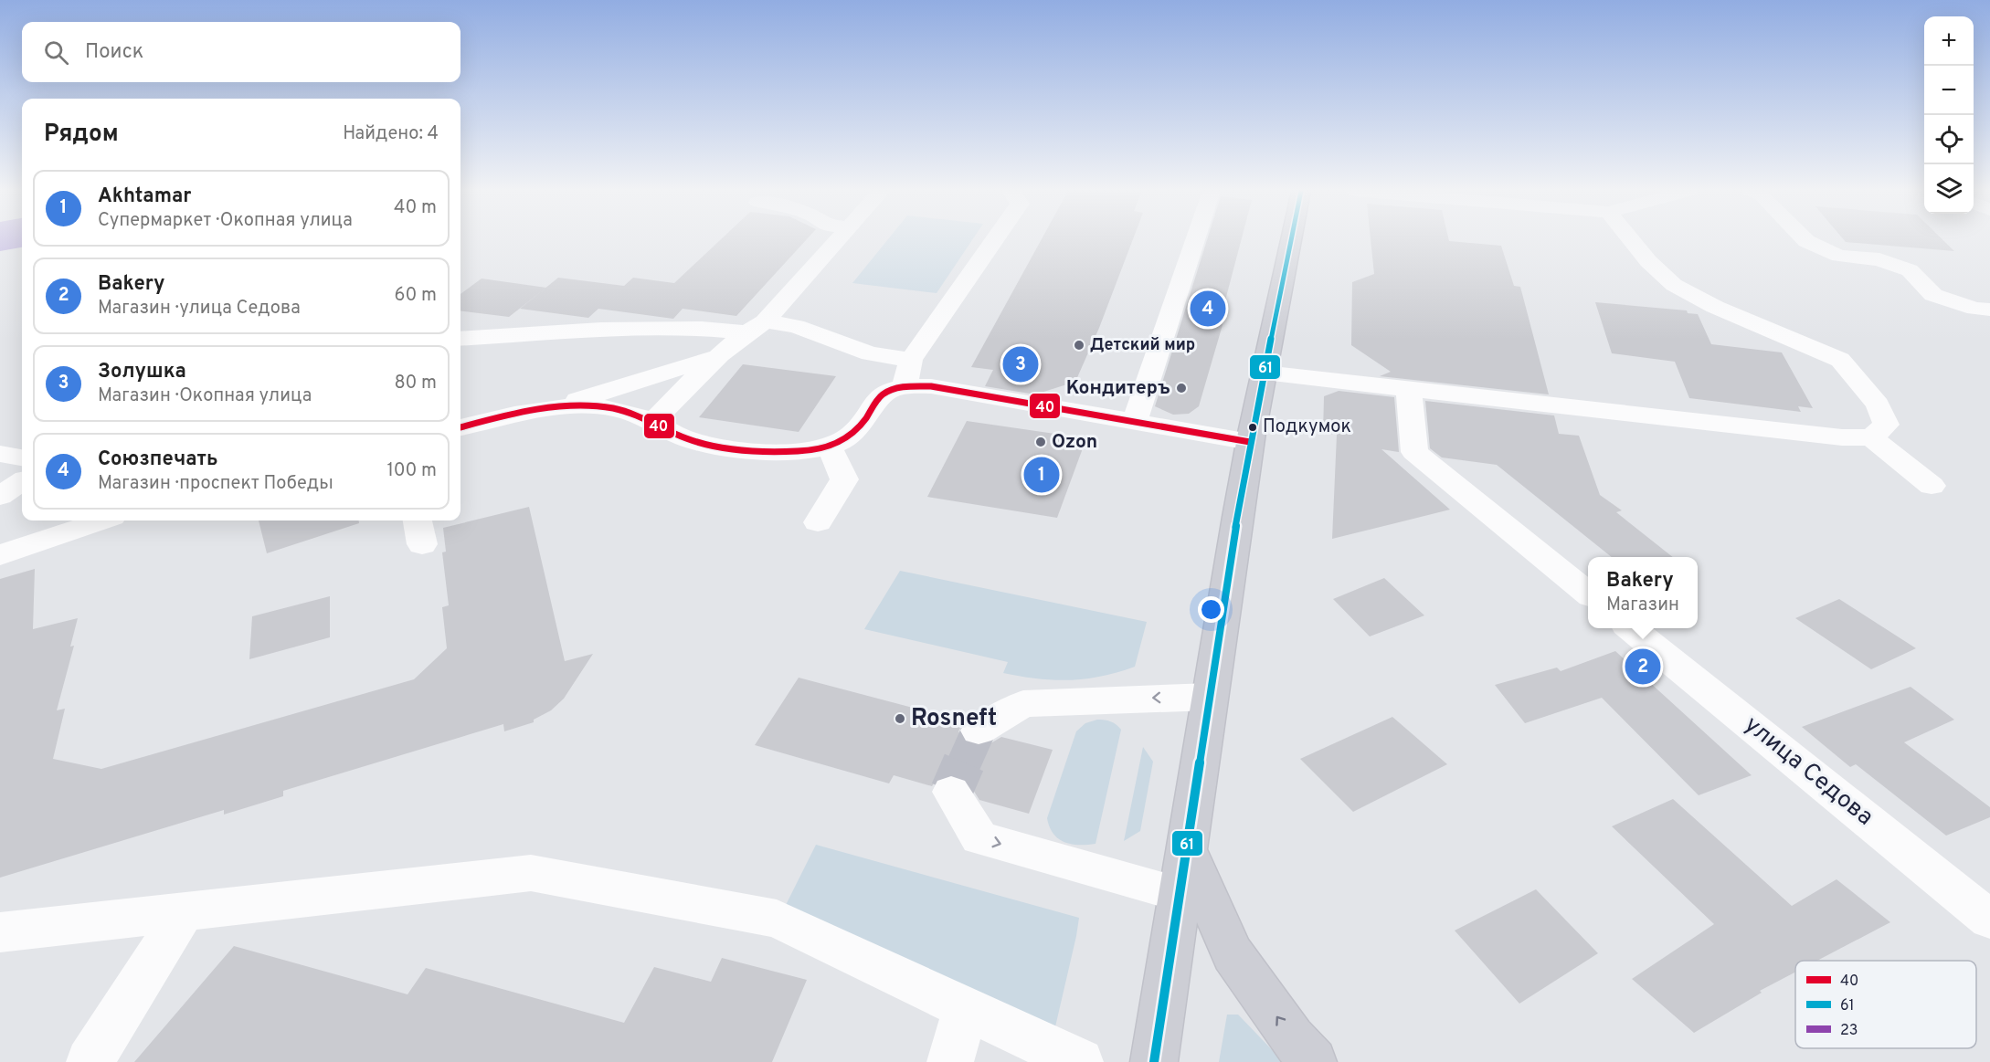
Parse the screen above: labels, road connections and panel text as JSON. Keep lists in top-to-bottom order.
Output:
{
  "streets": {
    "street": ["улица Седова"]
  },
  "places": [
    "Детский мир",
    "Кондитеръ",
    "Подкумок",
    "Ozon",
    "Rosneft"
  ],
  "lines": ["transit line 61", "transit line 40"],
  "legend": ["40", "61", "23"],
  "page": {
    "map_buttons": ["+", "−"],
    "search": "Поиск",
    "heading": ["Рядом", "Найдено: 4"],
    "list": [
      {
        "mark": "1",
        "name": "Akhtamar",
        "note": "Супермаркет · Окопная улица",
        "value": "40 m"
      },
      {
        "mark": "2",
        "name": "Bakery",
        "note": "Магазин · улица Седова",
        "value": "60 m"
      },
      {
        "mark": "3",
        "name": "Золушка",
        "note": "Магазин · Окопная улица",
        "value": "80 m"
      },
      {
        "mark": "4",
        "name": "Союзпечать",
        "note": "Магазин · проспект Победы",
        "value": "100 m"
      }
    ],
    "pins": [
      "4",
      "3",
      "1",
      "2"
    ],
    "popup": ["Bakery", "Магазин"]
  }
}
